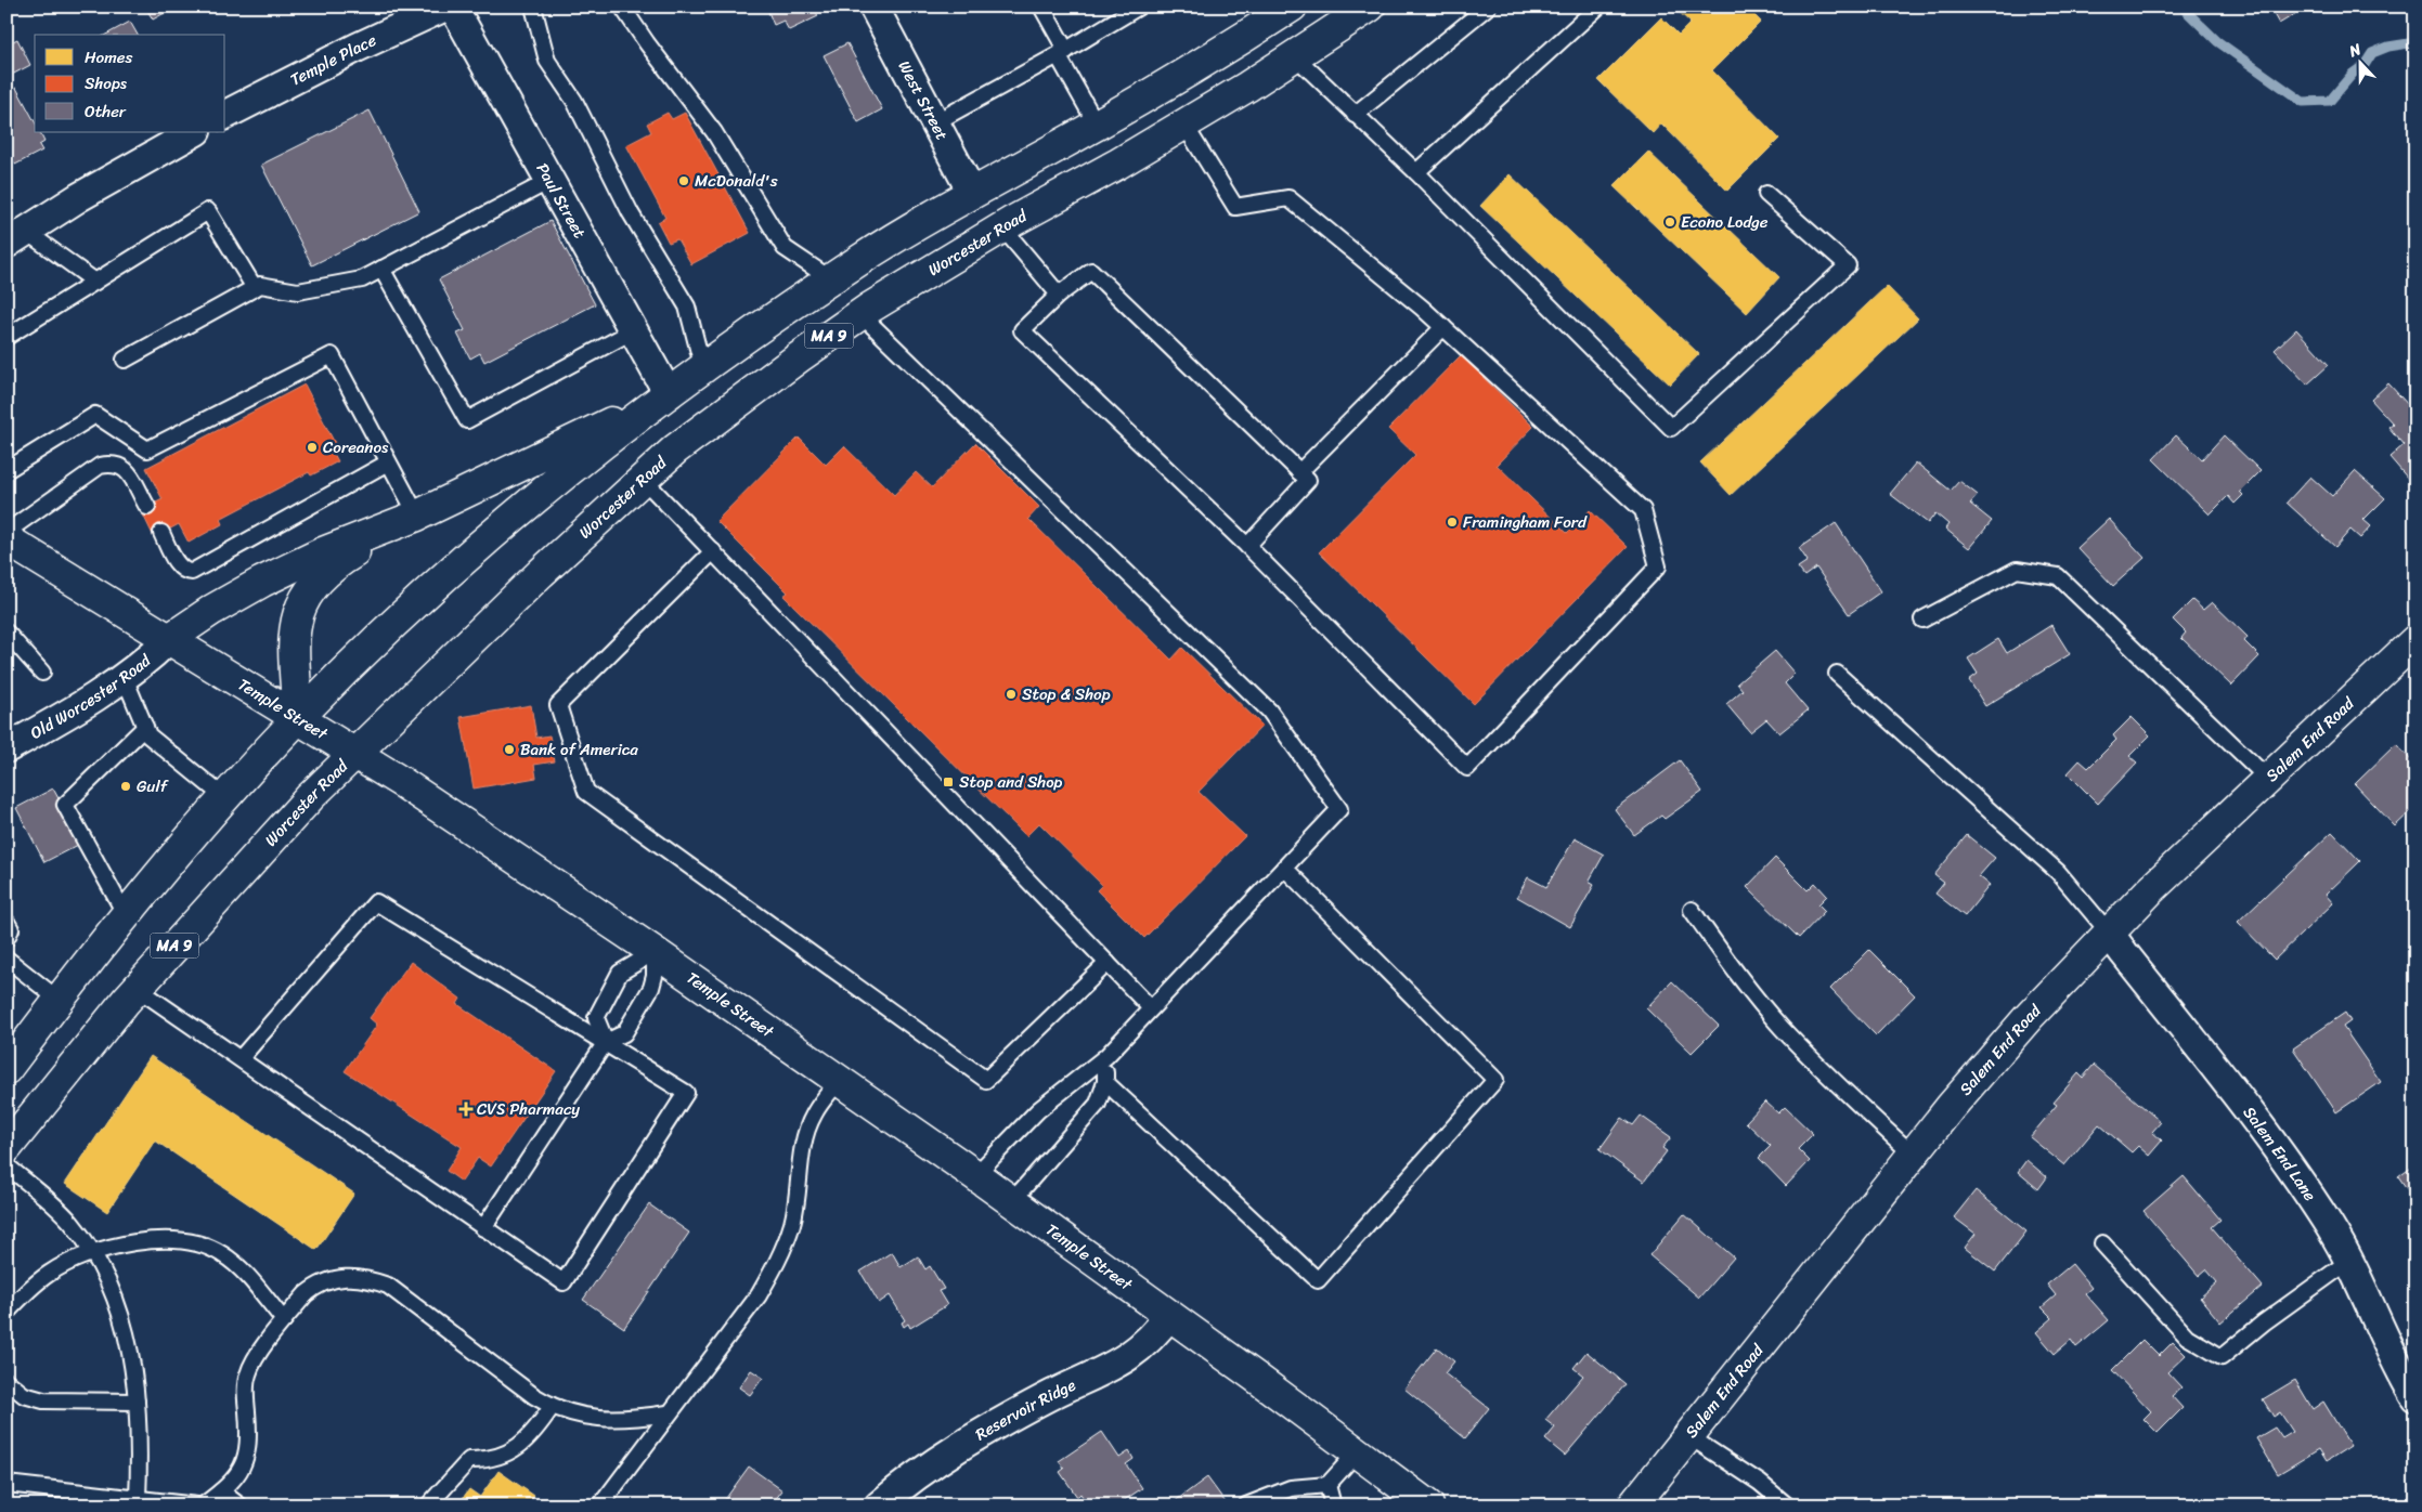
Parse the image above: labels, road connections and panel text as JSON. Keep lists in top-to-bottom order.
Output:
{
  "streets": {
    "main road": [
      "Worcester Road",
      "MA 9",
      "Temple Street",
      "Salem End Road"
    ],
    "street": [
      "Temple Place",
      "West Street",
      "Paul Street",
      "Old Worcester Road",
      "Salem End Lane",
      "Reservoir Ridge"
    ]
  },
  "crossings": [
    ["West Street", "MA 9"],
    ["Paul Street", "MA 9"],
    ["Worcester Road", "Temple Street"],
    ["MA 9", "Temple Street"],
    ["Old Worcester Road", "Temple Street"],
    ["Temple Street", "Reservoir Ridge"],
    ["Salem End Road", "Salem End Lane"]
  ],
  "places": {
    "other": [
      "McDonald's",
      "Econo Lodge",
      "Coreanos",
      "Framingham Ford",
      "Stop & Shop",
      "Bank of America",
      "Gulf"
    ],
    "transit": ["Stop and Shop"],
    "health": ["CVS Pharmacy"]
  },
  "legend": ["Homes", "Shops", "Other"],
  "north": "top"
}
